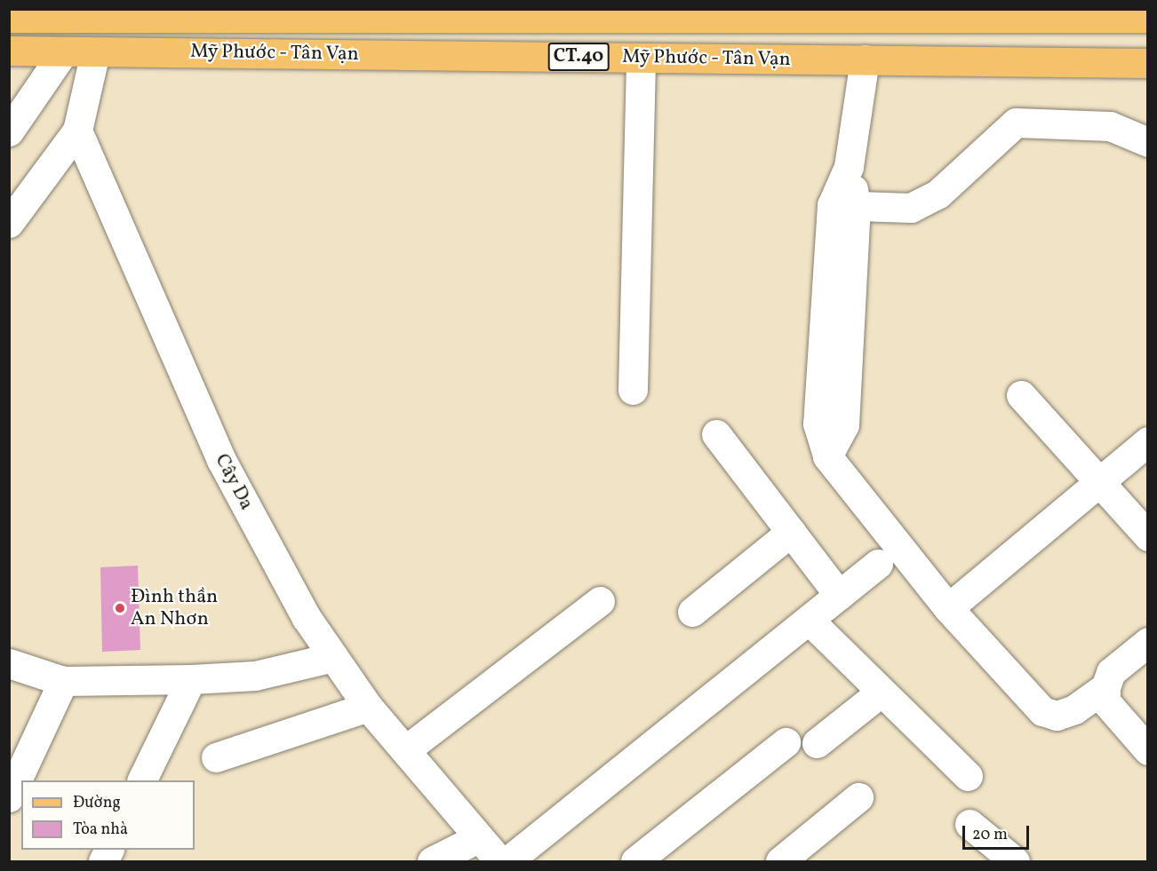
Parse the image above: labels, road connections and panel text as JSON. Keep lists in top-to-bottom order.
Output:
{
  "streets": {
    "main road": ["Mỹ Phước - Tân Vạn", "CT.40"],
    "street": ["Cây Da"]
  },
  "places": ["Đình thần An Nhơn"],
  "legend": ["Đường", "Tòa nhà"],
  "scale_bar": "20 m"
}
